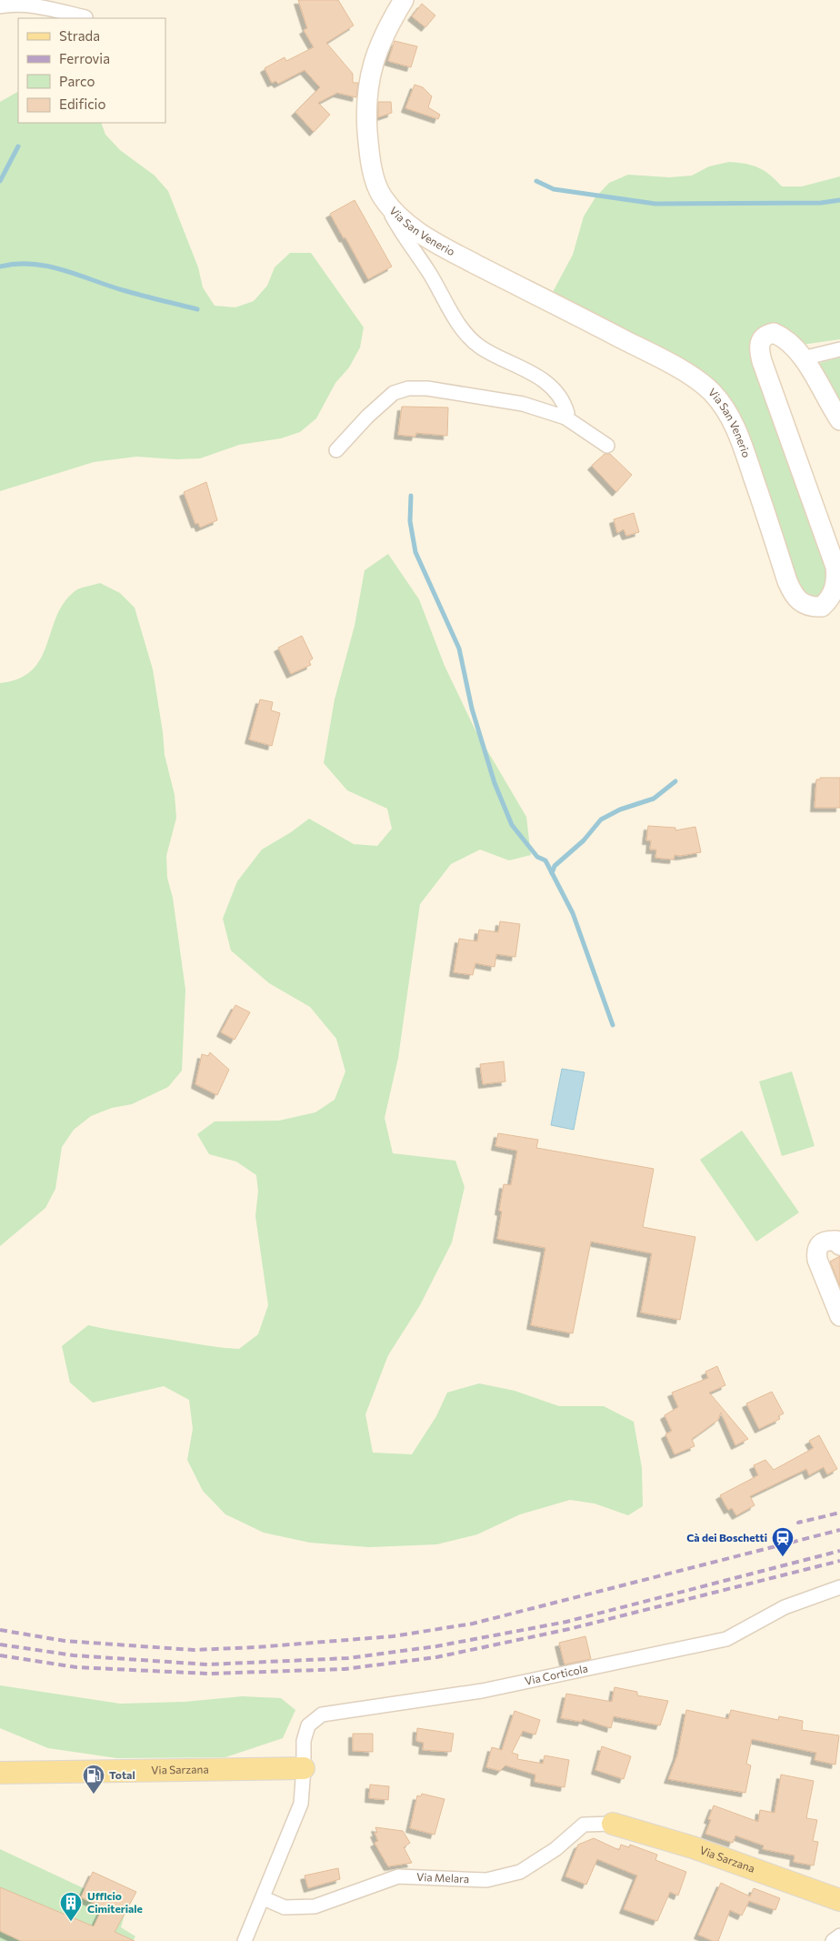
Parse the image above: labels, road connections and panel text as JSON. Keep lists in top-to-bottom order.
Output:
{
  "streets": {
    "main road": ["Via Sarzana"],
    "street": ["Via San Venerio", "Via Corticola", "Via Melara"]
  },
  "crossings": [
    ["Via Corticola", "Via Sarzana"],
    ["Via Corticola", "Via Melara"],
    ["Via Sarzana", "Via Melara"]
  ],
  "places": {
    "station": ["Cà dei Boschetti"],
    "fuel station": ["Total"],
    "building": ["Ufficio Cimiteriale"]
  },
  "legend": [
    "Strada",
    "Ferrovia",
    "Parco",
    "Edificio"
  ]
}
